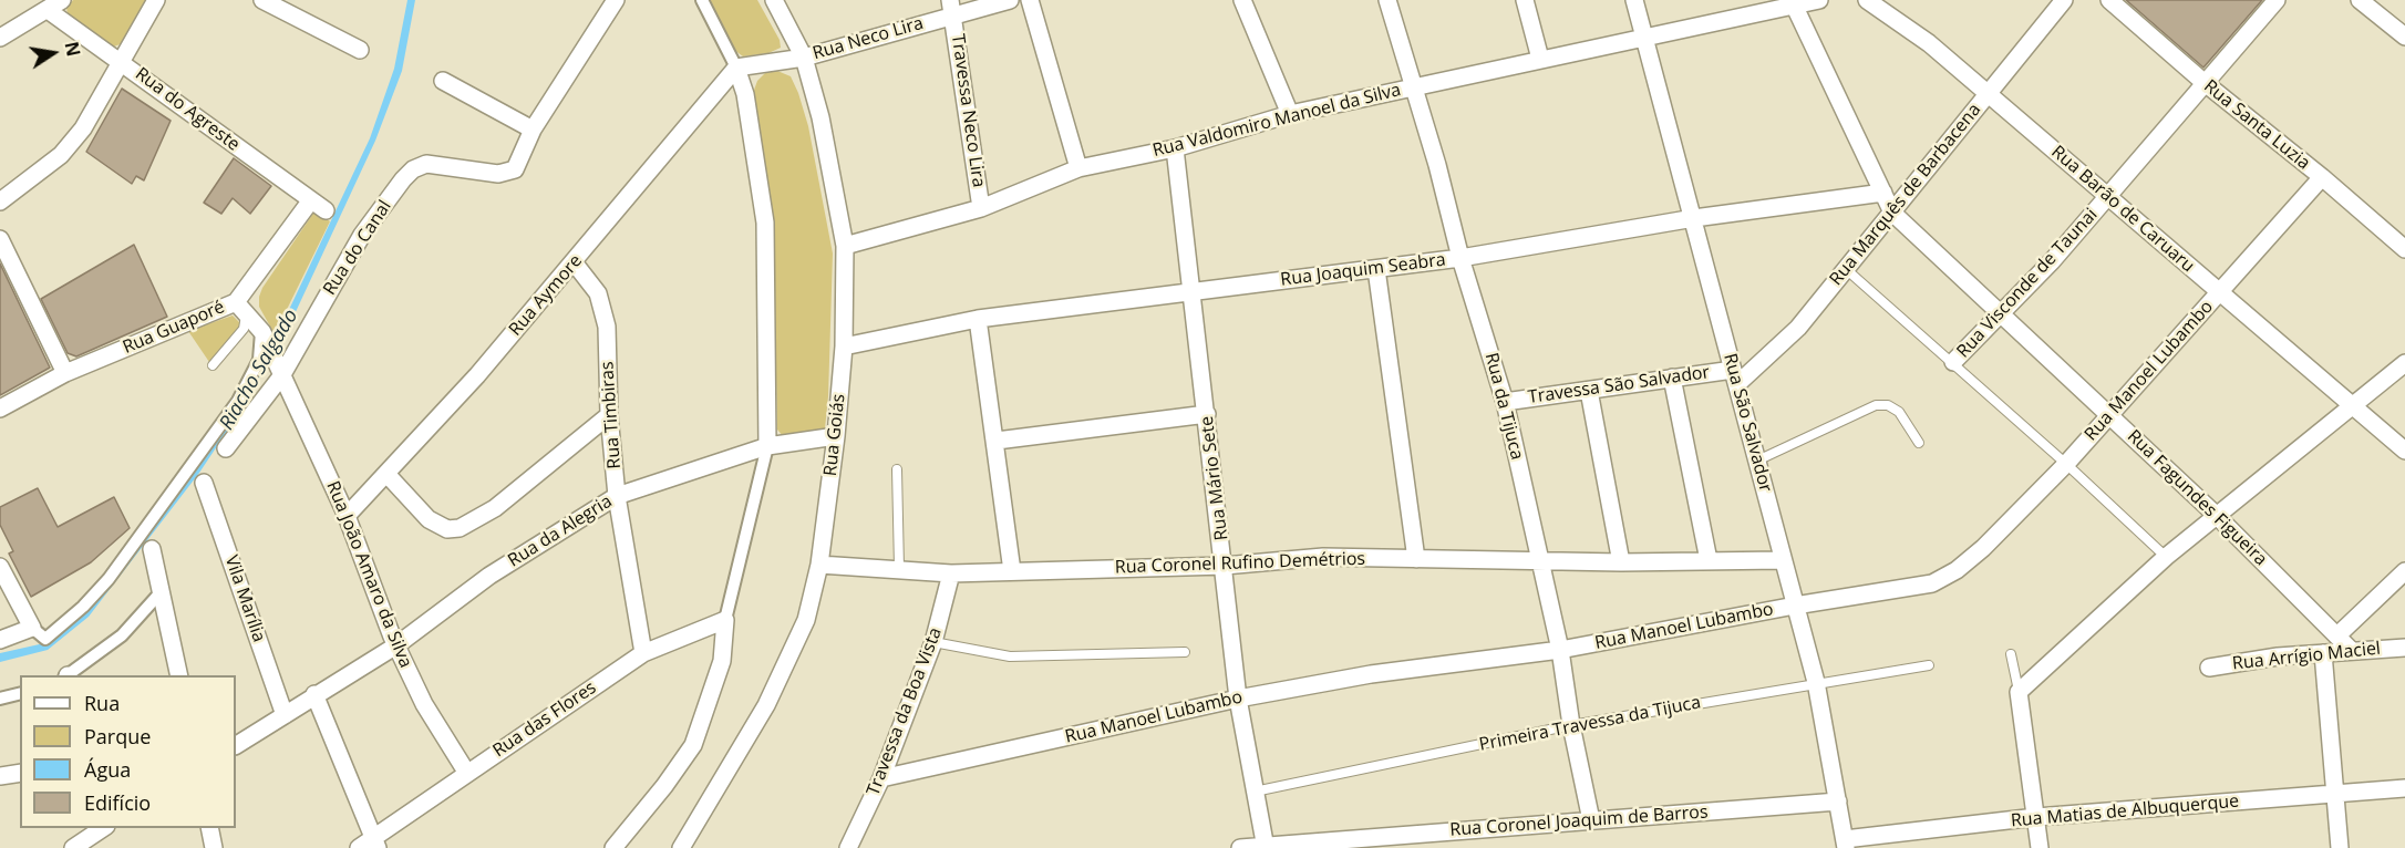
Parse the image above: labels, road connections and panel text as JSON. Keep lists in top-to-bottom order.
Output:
{
  "streets": {
    "street": [
      "Rua Neco Lira",
      "Rua do Agreste",
      "Travessa Neco Lira",
      "Rua Valdomiro Manoel da Silva",
      "Rua Santa Luzia",
      "Rua Marquês de Barbacena",
      "Rua Barão de Caruaru",
      "Rua do Canal",
      "Rua Joaquim Seabra",
      "Rua Visconde de Taunai",
      "Rua Aymore",
      "Rua Guaporé",
      "Rua Manoel Lubambo",
      "Travessa São Salvador",
      "Rua da Tijuca",
      "Rua Timbiras",
      "Rua São Salvador",
      "Rua Goiás",
      "Rua Mário Sete",
      "Rua Fagundes Figueira",
      "Rua da Alegria",
      "Rua Coronel Rufino Demétrios",
      "Rua João Amaro da Silva",
      "Vila Marília",
      "Rua Arrígio Maciel",
      "Travessa da Boa Vista",
      "Rua das Flores",
      "Rua Matias de Albuquerque",
      "Rua Coronel Joaquim de Barros"
    ],
    "lane": ["Primeira Travessa da Tijuca"]
  },
  "crossings": [
    ["Rua Neco Lira", "Travessa Neco Lira"],
    ["Rua Neco Lira", "Rua Aymore"],
    ["Rua Neco Lira", "Rua Goiás"],
    ["Rua do Agreste", "Rua Guaporé"],
    ["Travessa Neco Lira", "Rua Valdomiro Manoel da Silva"],
    ["Rua Valdomiro Manoel da Silva", "Rua da Tijuca"],
    ["Rua Valdomiro Manoel da Silva", "Rua São Salvador"],
    ["Rua Valdomiro Manoel da Silva", "Rua Goiás"],
    ["Rua Valdomiro Manoel da Silva", "Rua Mário Sete"],
    ["Rua Santa Luzia", "Rua Visconde de Taunai"],
    ["Rua Santa Luzia", "Rua Manoel Lubambo"],
    ["Rua Marquês de Barbacena", "Rua Barão de Caruaru"],
    ["Rua Marquês de Barbacena", "Travessa São Salvador"],
    ["Rua Marquês de Barbacena", "Rua São Salvador"],
    ["Rua Marquês de Barbacena", "Rua Fagundes Figueira"],
    ["Rua Barão de Caruaru", "Rua Visconde de Taunai"],
    ["Rua Barão de Caruaru", "Rua Manoel Lubambo"],
    ["Rua do Canal", "Rua João Amaro da Silva"],
    ["Rua Joaquim Seabra", "Rua da Tijuca"],
    ["Rua Joaquim Seabra", "Rua São Salvador"],
    ["Rua Joaquim Seabra", "Rua Goiás"],
    ["Rua Joaquim Seabra", "Rua Mário Sete"],
    ["Rua Visconde de Taunai", "Rua Fagundes Figueira"],
    ["Rua Aymore", "Rua Timbiras"],
    ["Rua Aymore", "Rua João Amaro da Silva"],
    ["Rua Manoel Lubambo", "Rua da Tijuca"],
    ["Rua Manoel Lubambo", "Rua São Salvador"],
    ["Rua Manoel Lubambo", "Rua Mário Sete"],
    ["Rua Manoel Lubambo", "Rua Fagundes Figueira"],
    ["Rua Manoel Lubambo", "Travessa da Boa Vista"],
    ["Travessa São Salvador", "Rua da Tijuca"],
    ["Travessa São Salvador", "Rua São Salvador"],
    ["Rua da Tijuca", "Rua Coronel Rufino Demétrios"],
    ["Rua da Tijuca", "Primeira Travessa da Tijuca"],
    ["Rua da Tijuca", "Rua Coronel Joaquim de Barros"],
    ["Rua Timbiras", "Rua da Alegria"],
    ["Rua Timbiras", "Rua das Flores"],
    ["Rua São Salvador", "Rua Coronel Rufino Demétrios"],
    ["Rua São Salvador", "Primeira Travessa da Tijuca"],
    ["Rua São Salvador", "Rua Matias de Albuquerque"],
    ["Rua São Salvador", "Rua Coronel Joaquim de Barros"],
    ["Rua Goiás", "Rua da Alegria"],
    ["Rua Goiás", "Rua Coronel Rufino Demétrios"],
    ["Rua Mário Sete", "Rua Coronel Rufino Demétrios"],
    ["Rua Mário Sete", "Primeira Travessa da Tijuca"],
    ["Rua Mário Sete", "Rua Coronel Joaquim de Barros"],
    ["Rua Fagundes Figueira", "Rua Arrígio Maciel"],
    ["Rua da Alegria", "Rua João Amaro da Silva"],
    ["Rua da Alegria", "Vila Marília"],
    ["Rua Coronel Rufino Demétrios", "Travessa da Boa Vista"],
    ["Rua João Amaro da Silva", "Rua das Flores"]
  ],
  "water": ["Riacho Salgado"],
  "legend": [
    "Rua",
    "Parque",
    "Água",
    "Edifício"
  ],
  "north": "right"
}
